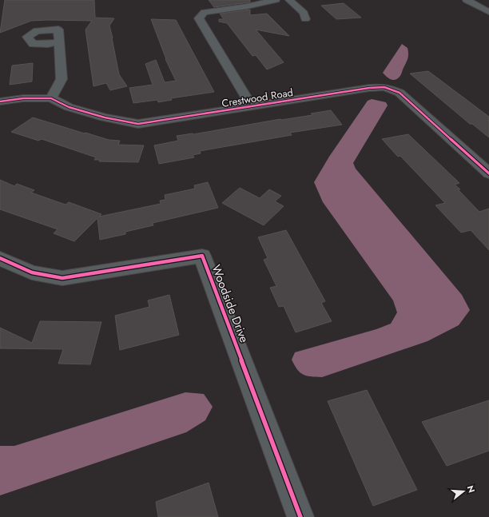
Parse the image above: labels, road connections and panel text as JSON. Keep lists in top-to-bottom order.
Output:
{
  "streets": {
    "street": ["Crestwood Road", "Woodside Drive"]
  },
  "north": "right"
}
